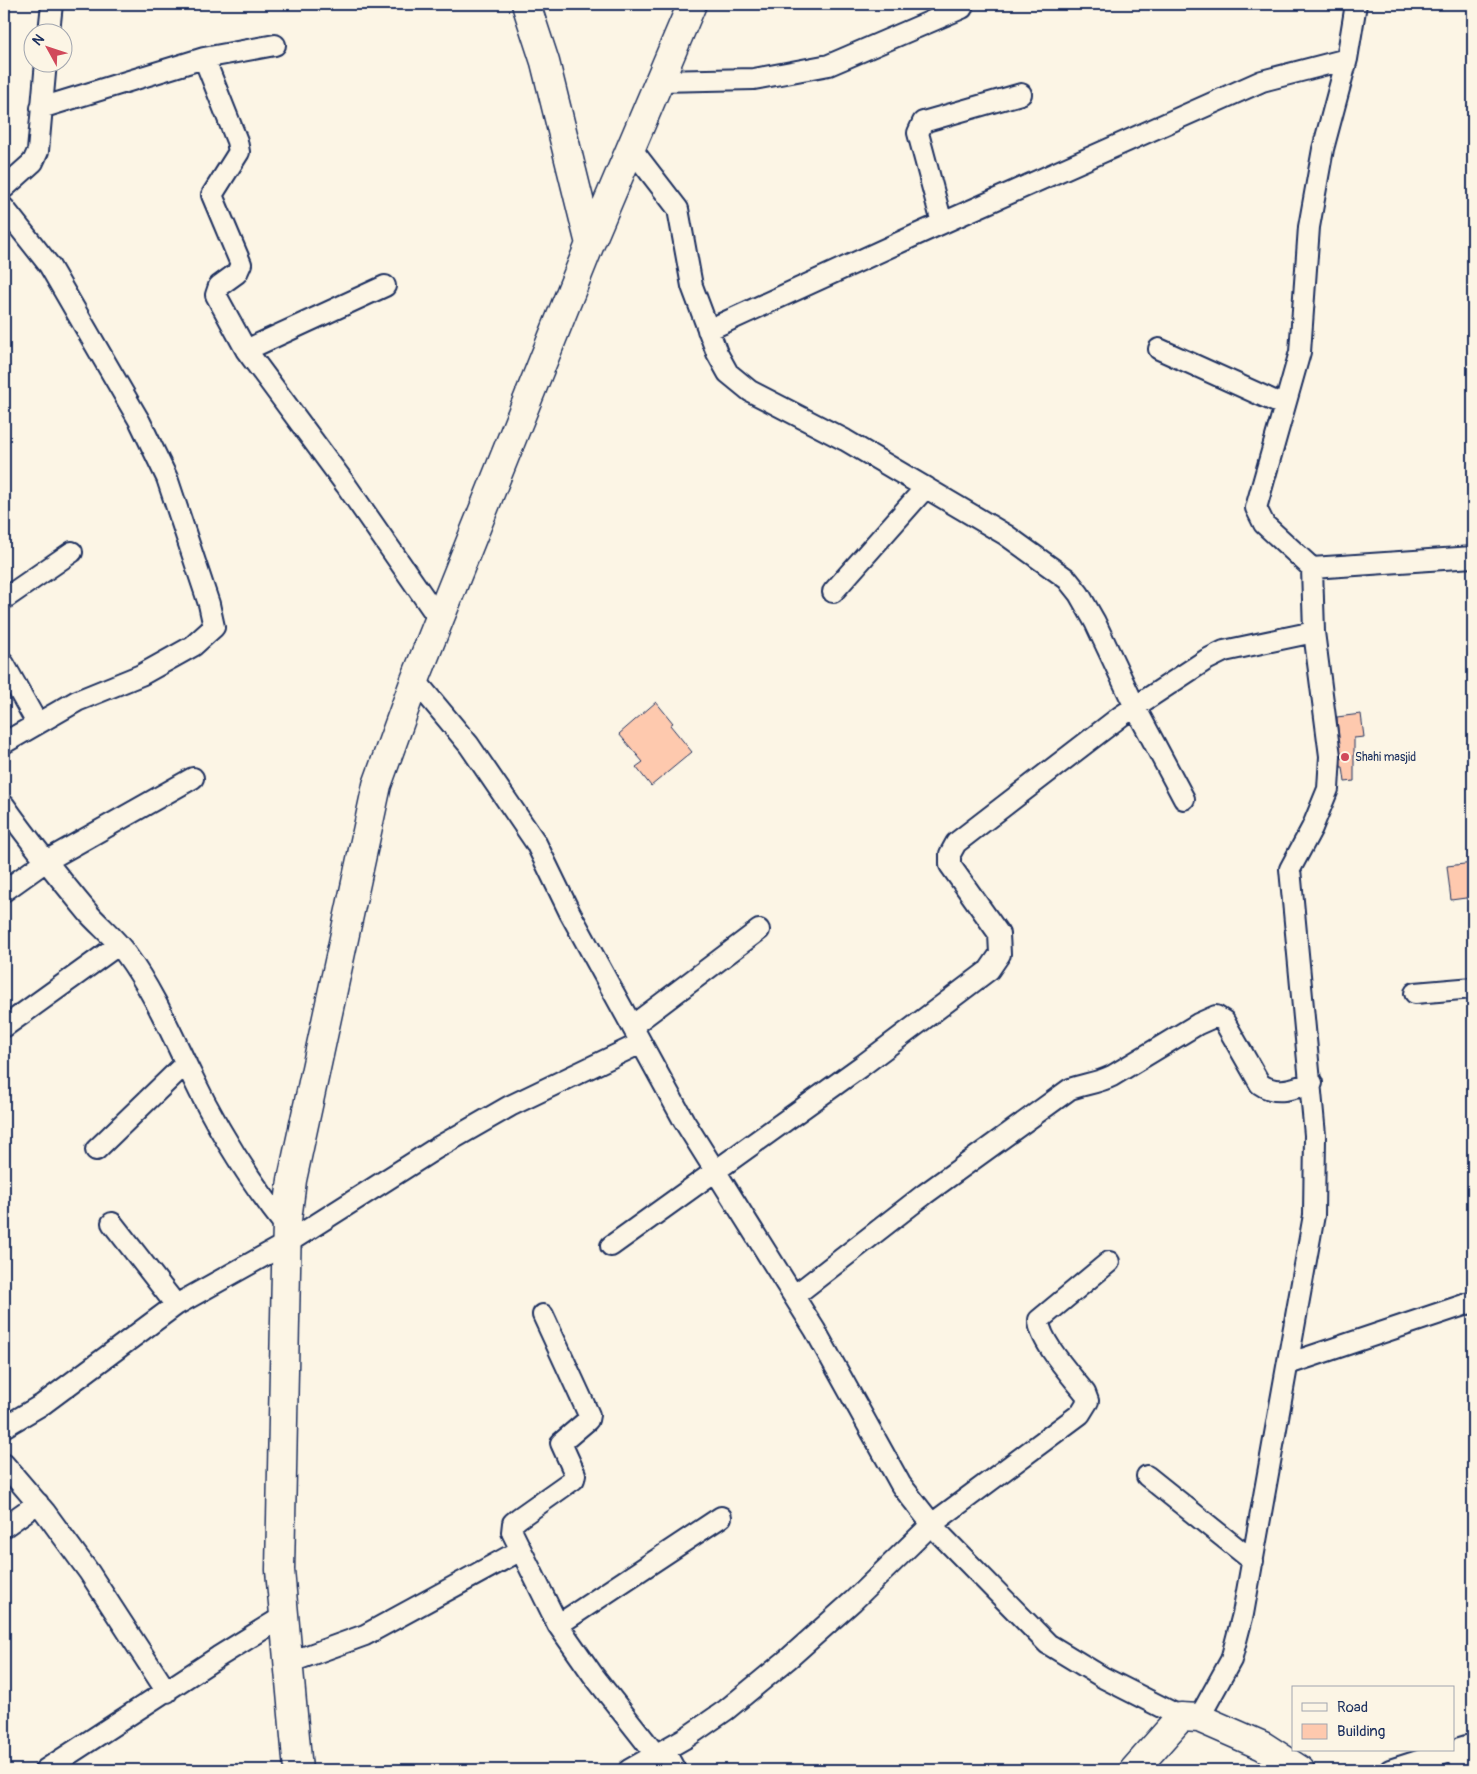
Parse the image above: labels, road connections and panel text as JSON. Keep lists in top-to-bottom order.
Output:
{
  "places": ["Shahi masjid"],
  "legend": ["Road", "Building"],
  "north": "top left"
}
